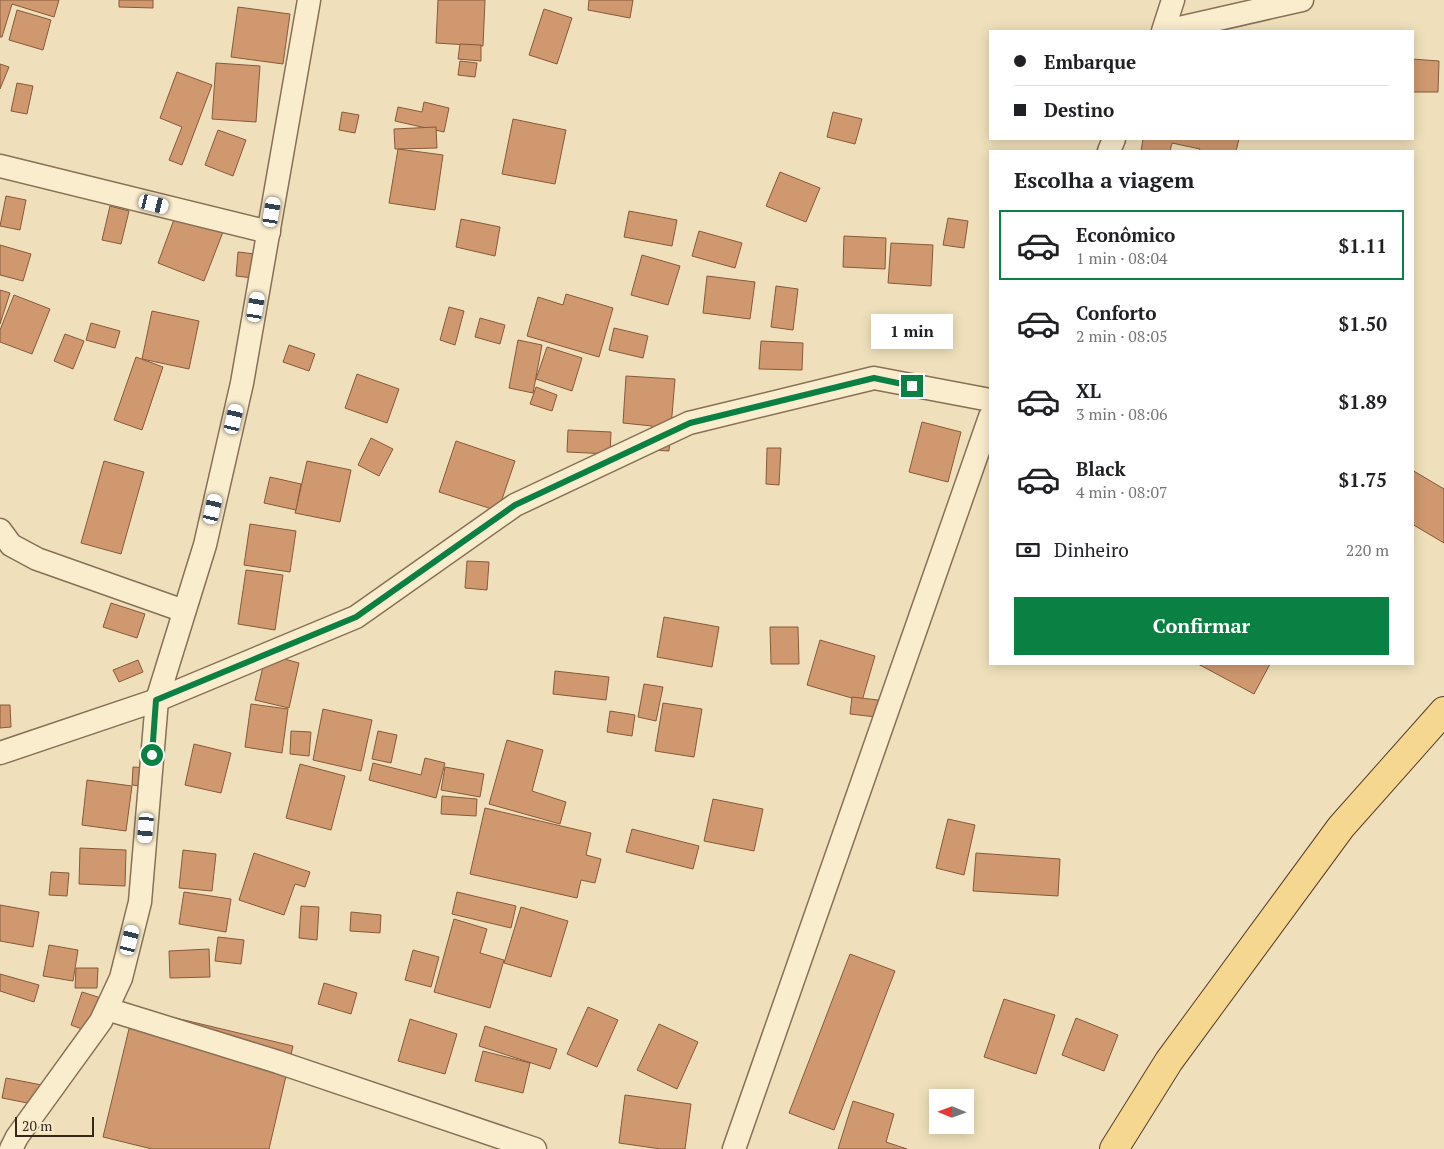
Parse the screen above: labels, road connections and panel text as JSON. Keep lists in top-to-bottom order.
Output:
{
  "scale_bar": "20 m",
  "north": "left",
  "page": {
    "banner": ["Embarque", "Destino"],
    "heading": "Escolha a viagem",
    "list": [
      {
        "name": "Econômico",
        "note": "1 min · 08:04",
        "value": "$1.11"
      },
      {
        "name": "Conforto",
        "note": "2 min · 08:05",
        "value": "$1.50"
      },
      {
        "name": "XL",
        "note": "3 min · 08:06",
        "value": "$1.89"
      },
      {
        "name": "Black",
        "note": "4 min · 08:07",
        "value": "$1.75"
      }
    ],
    "bubble": "1 min",
    "pay": ["Dinheiro", "220 m"],
    "buttons": "Confirmar",
    "scale": "20 m"
  }
}
